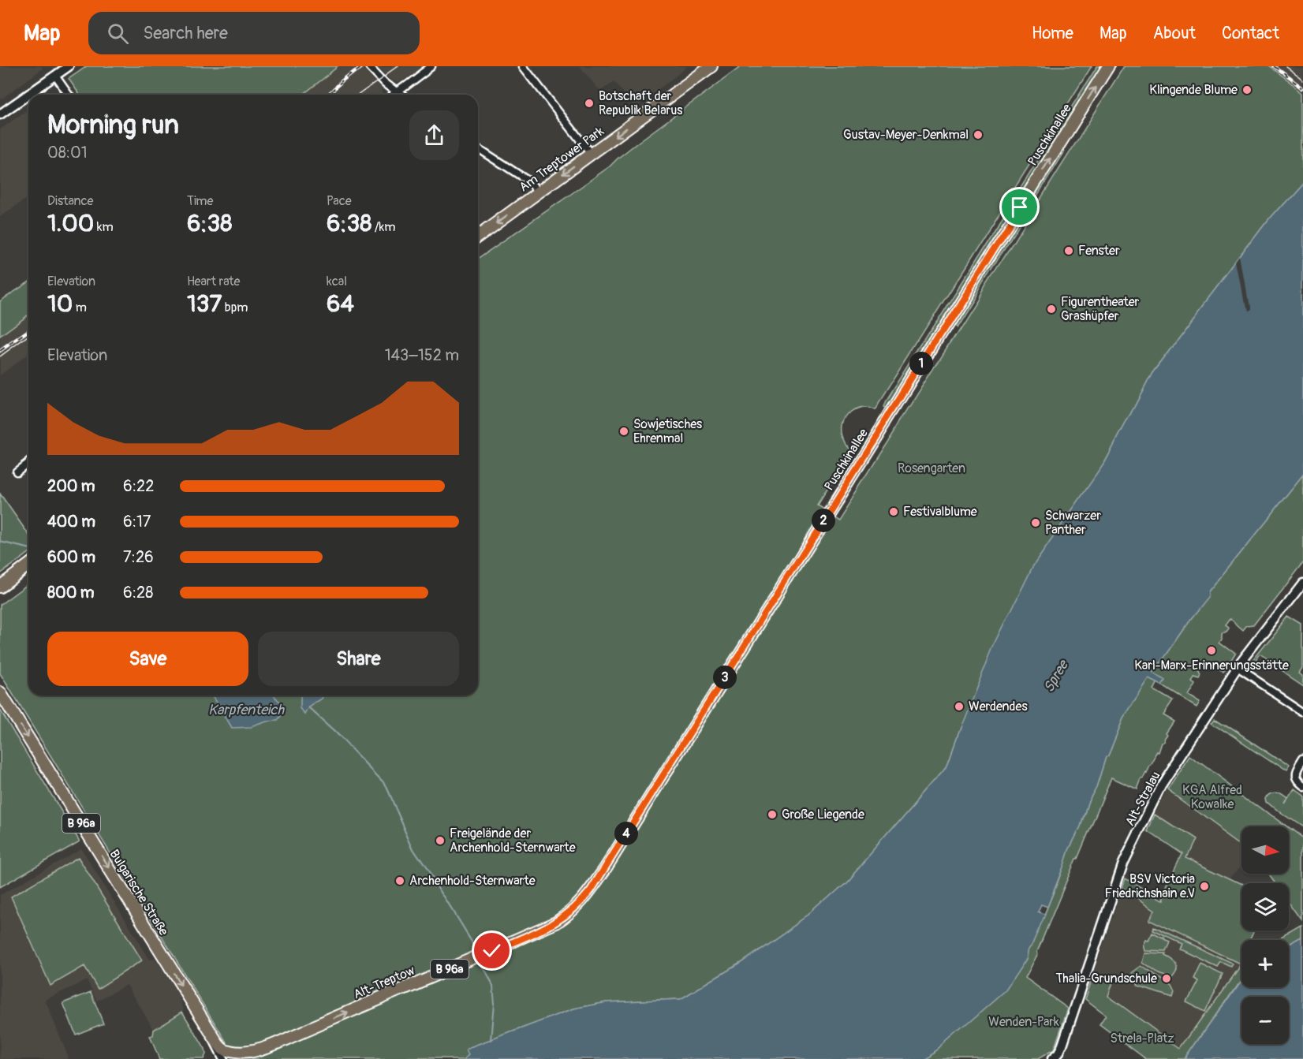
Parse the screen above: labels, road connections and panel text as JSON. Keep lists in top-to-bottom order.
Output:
{
  "streets": {
    "main road": [
      "Puschkinallee",
      "Am Treptower Park",
      "B 96a",
      "Bulgarische Straße",
      "Alt-Treptow"
    ],
    "street": ["Alt-Stralau"]
  },
  "crossings": [
    ["Puschkinallee", "Alt-Treptow"],
    ["Bulgarische Straße", "Alt-Treptow"]
  ],
  "one_way": [
    "Puschkinallee",
    "Am Treptower Park",
    "Bulgarische Straße",
    "Alt-Treptow"
  ],
  "water": ["Spree", "Karpfenteich"],
  "parks": [
    "Rosengarten",
    "KGA Alfred Kowalke",
    "Wenden-Park",
    "Strela-Platz"
  ],
  "places": [
    "Klingende Blume",
    "Botschaft der Republik Belarus",
    "Gustav-Meyer-Denkmal",
    "Fenster",
    "Figurentheater Grashüpfer",
    "Sowjetisches Ehrenmal",
    "Festivalblume",
    "Schwarzer Panther",
    "Karl-Marx-Erinnerungsstätte",
    "Werdendes",
    "Große Liegende",
    "Freigelände der Archenhold-Sternwarte",
    "Archenhold-Sternwarte",
    "BSV Victoria Friedrichshain e.V",
    "Thalia-Grundschule"
  ],
  "north": "right",
  "page": {
    "header": "Map",
    "search": "Search here",
    "nav": [
      "Home",
      "Map",
      "About",
      "Contact"
    ],
    "heading": ["Morning run", "08:01"],
    "stats": [
      ["Distance", "1.00 km"],
      ["Time", "6:38"],
      ["Pace", "6:38 /km"],
      ["Elevation", "10 m"],
      ["Heart rate", "137 bpm"],
      ["kcal", "64"]
    ],
    "chart": ["Elevation", "143–152 m"],
    "pins": [
      "1",
      "2",
      "3",
      "4"
    ],
    "list": [
      {
        "name": "200 m",
        "note": "6:22"
      },
      {
        "name": "400 m",
        "note": "6:17"
      },
      {
        "name": "600 m",
        "note": "7:26"
      },
      {
        "name": "800 m",
        "note": "6:28"
      }
    ],
    "buttons": ["Save", "Share"],
    "map_buttons": ["+", "−"]
  }
}
